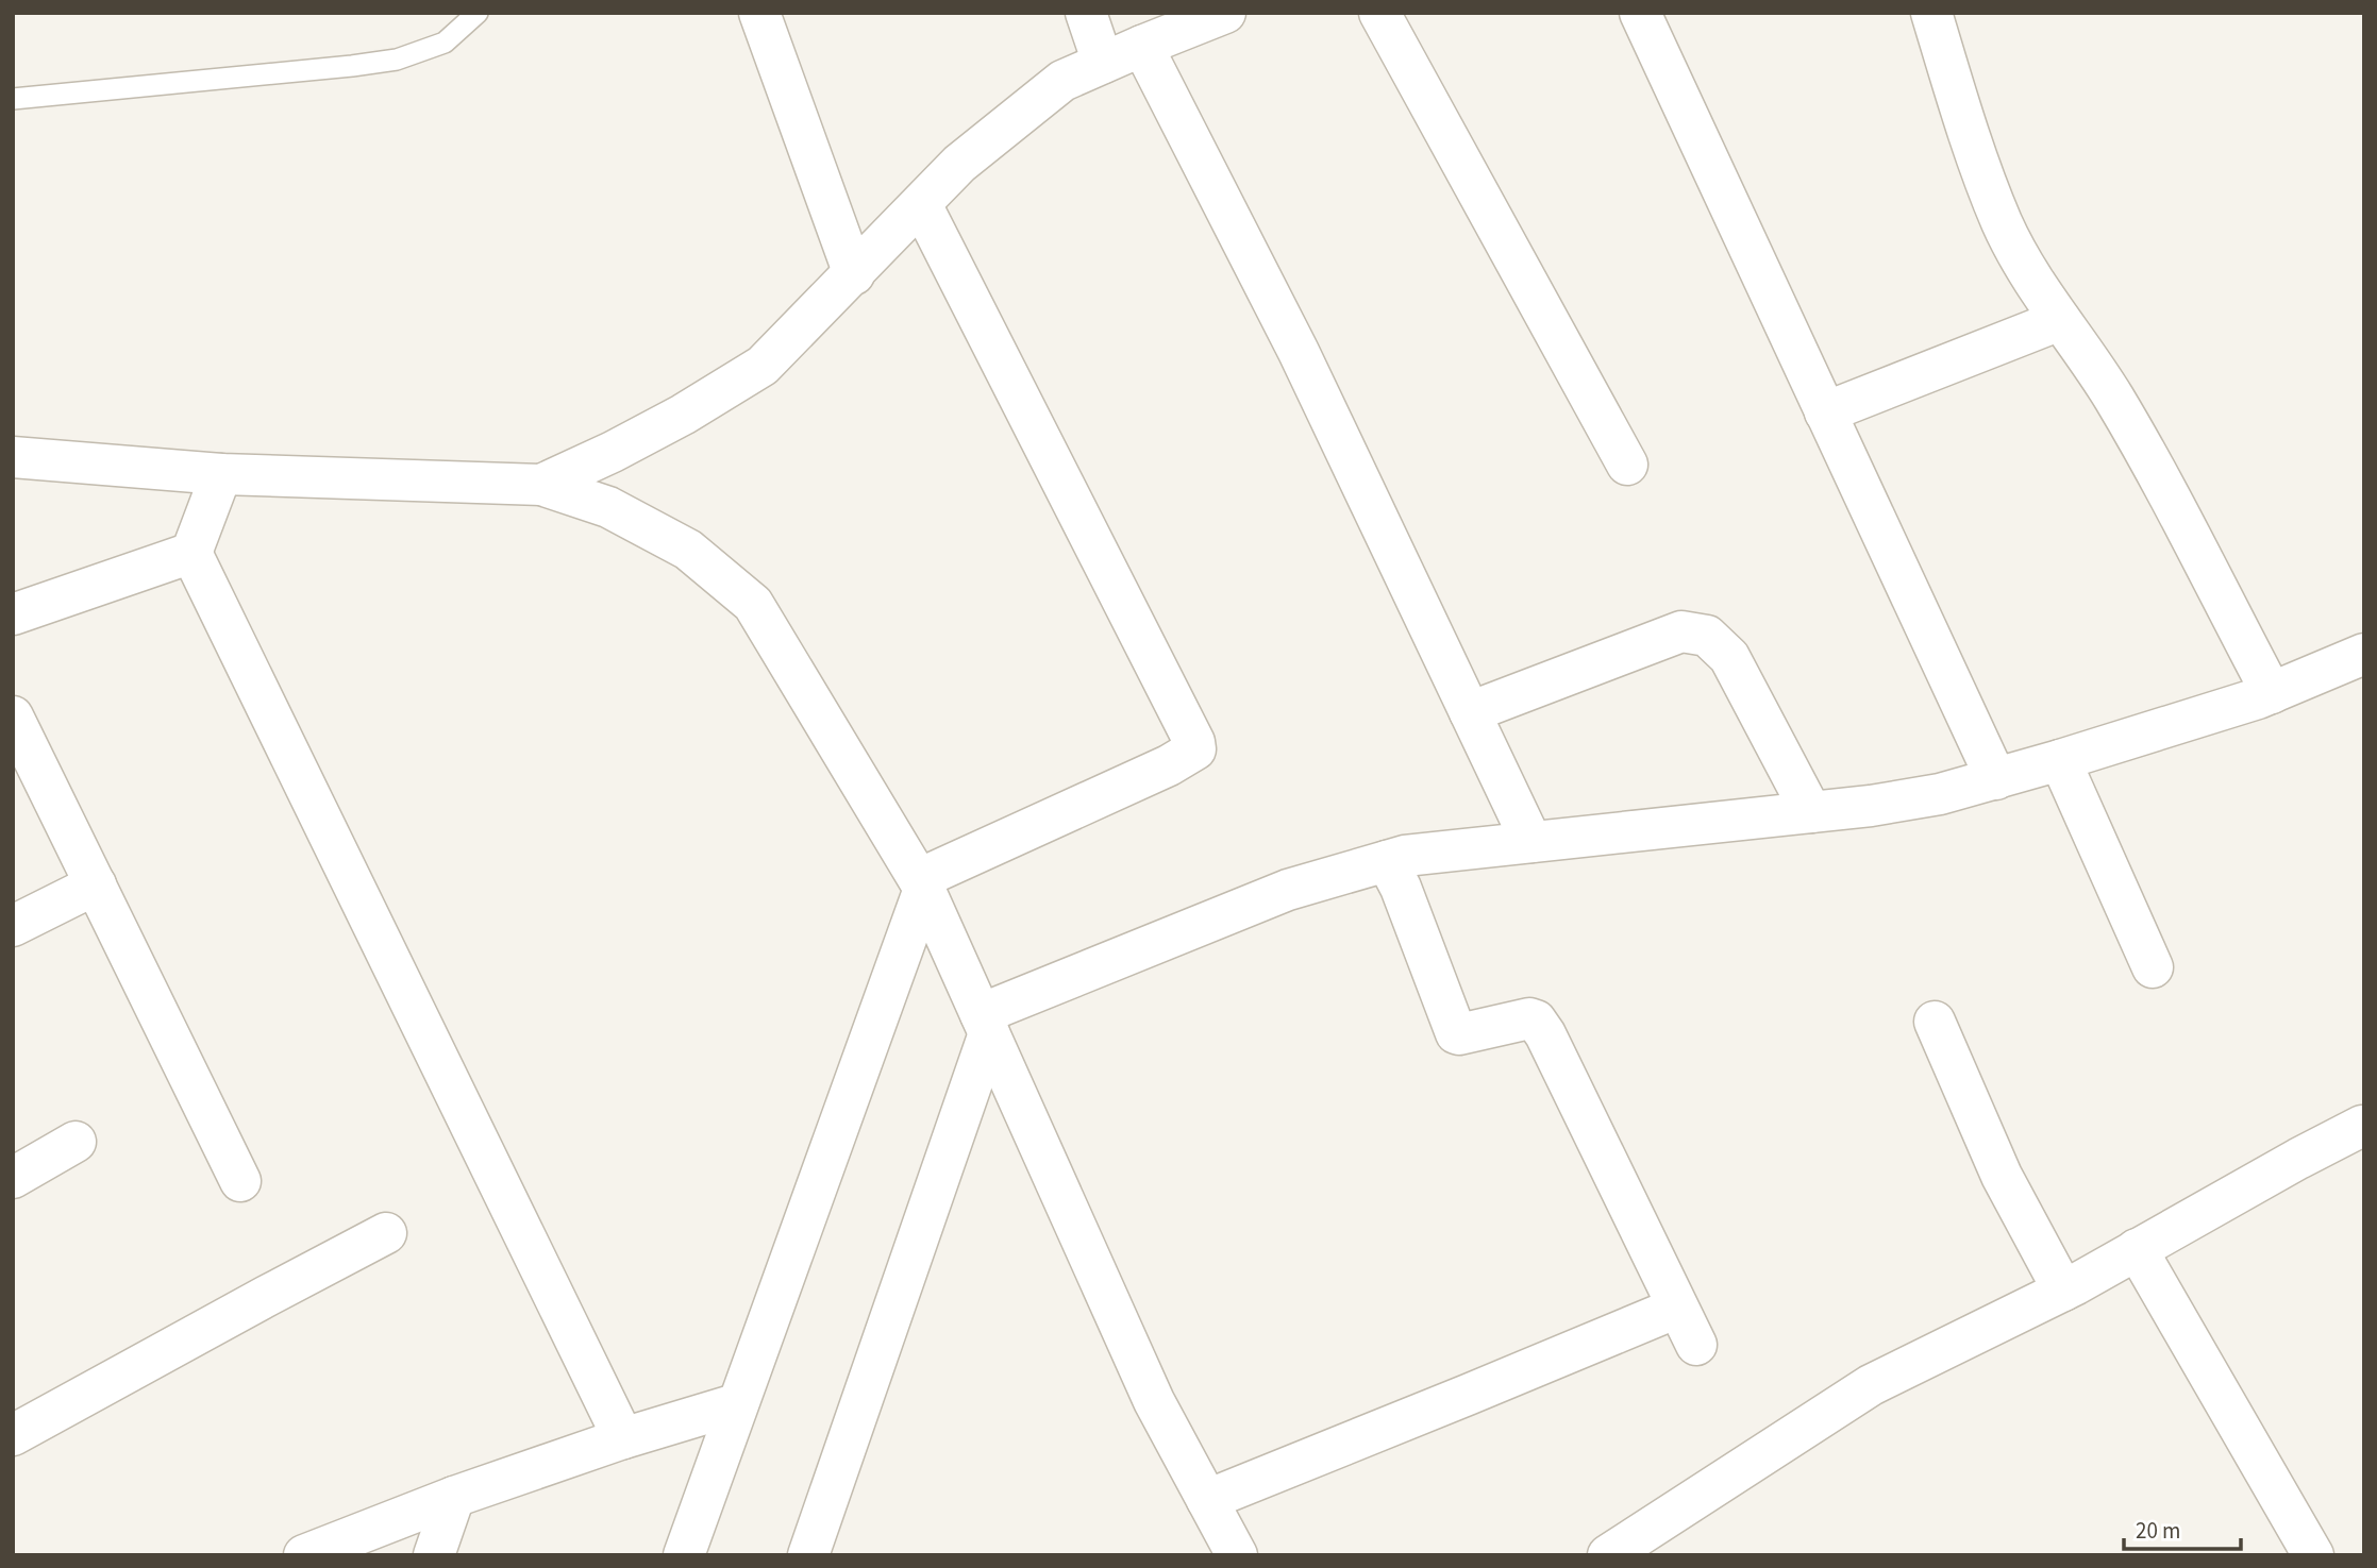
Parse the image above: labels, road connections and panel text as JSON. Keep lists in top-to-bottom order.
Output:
{
  "scale_bar": "20 m"
}
